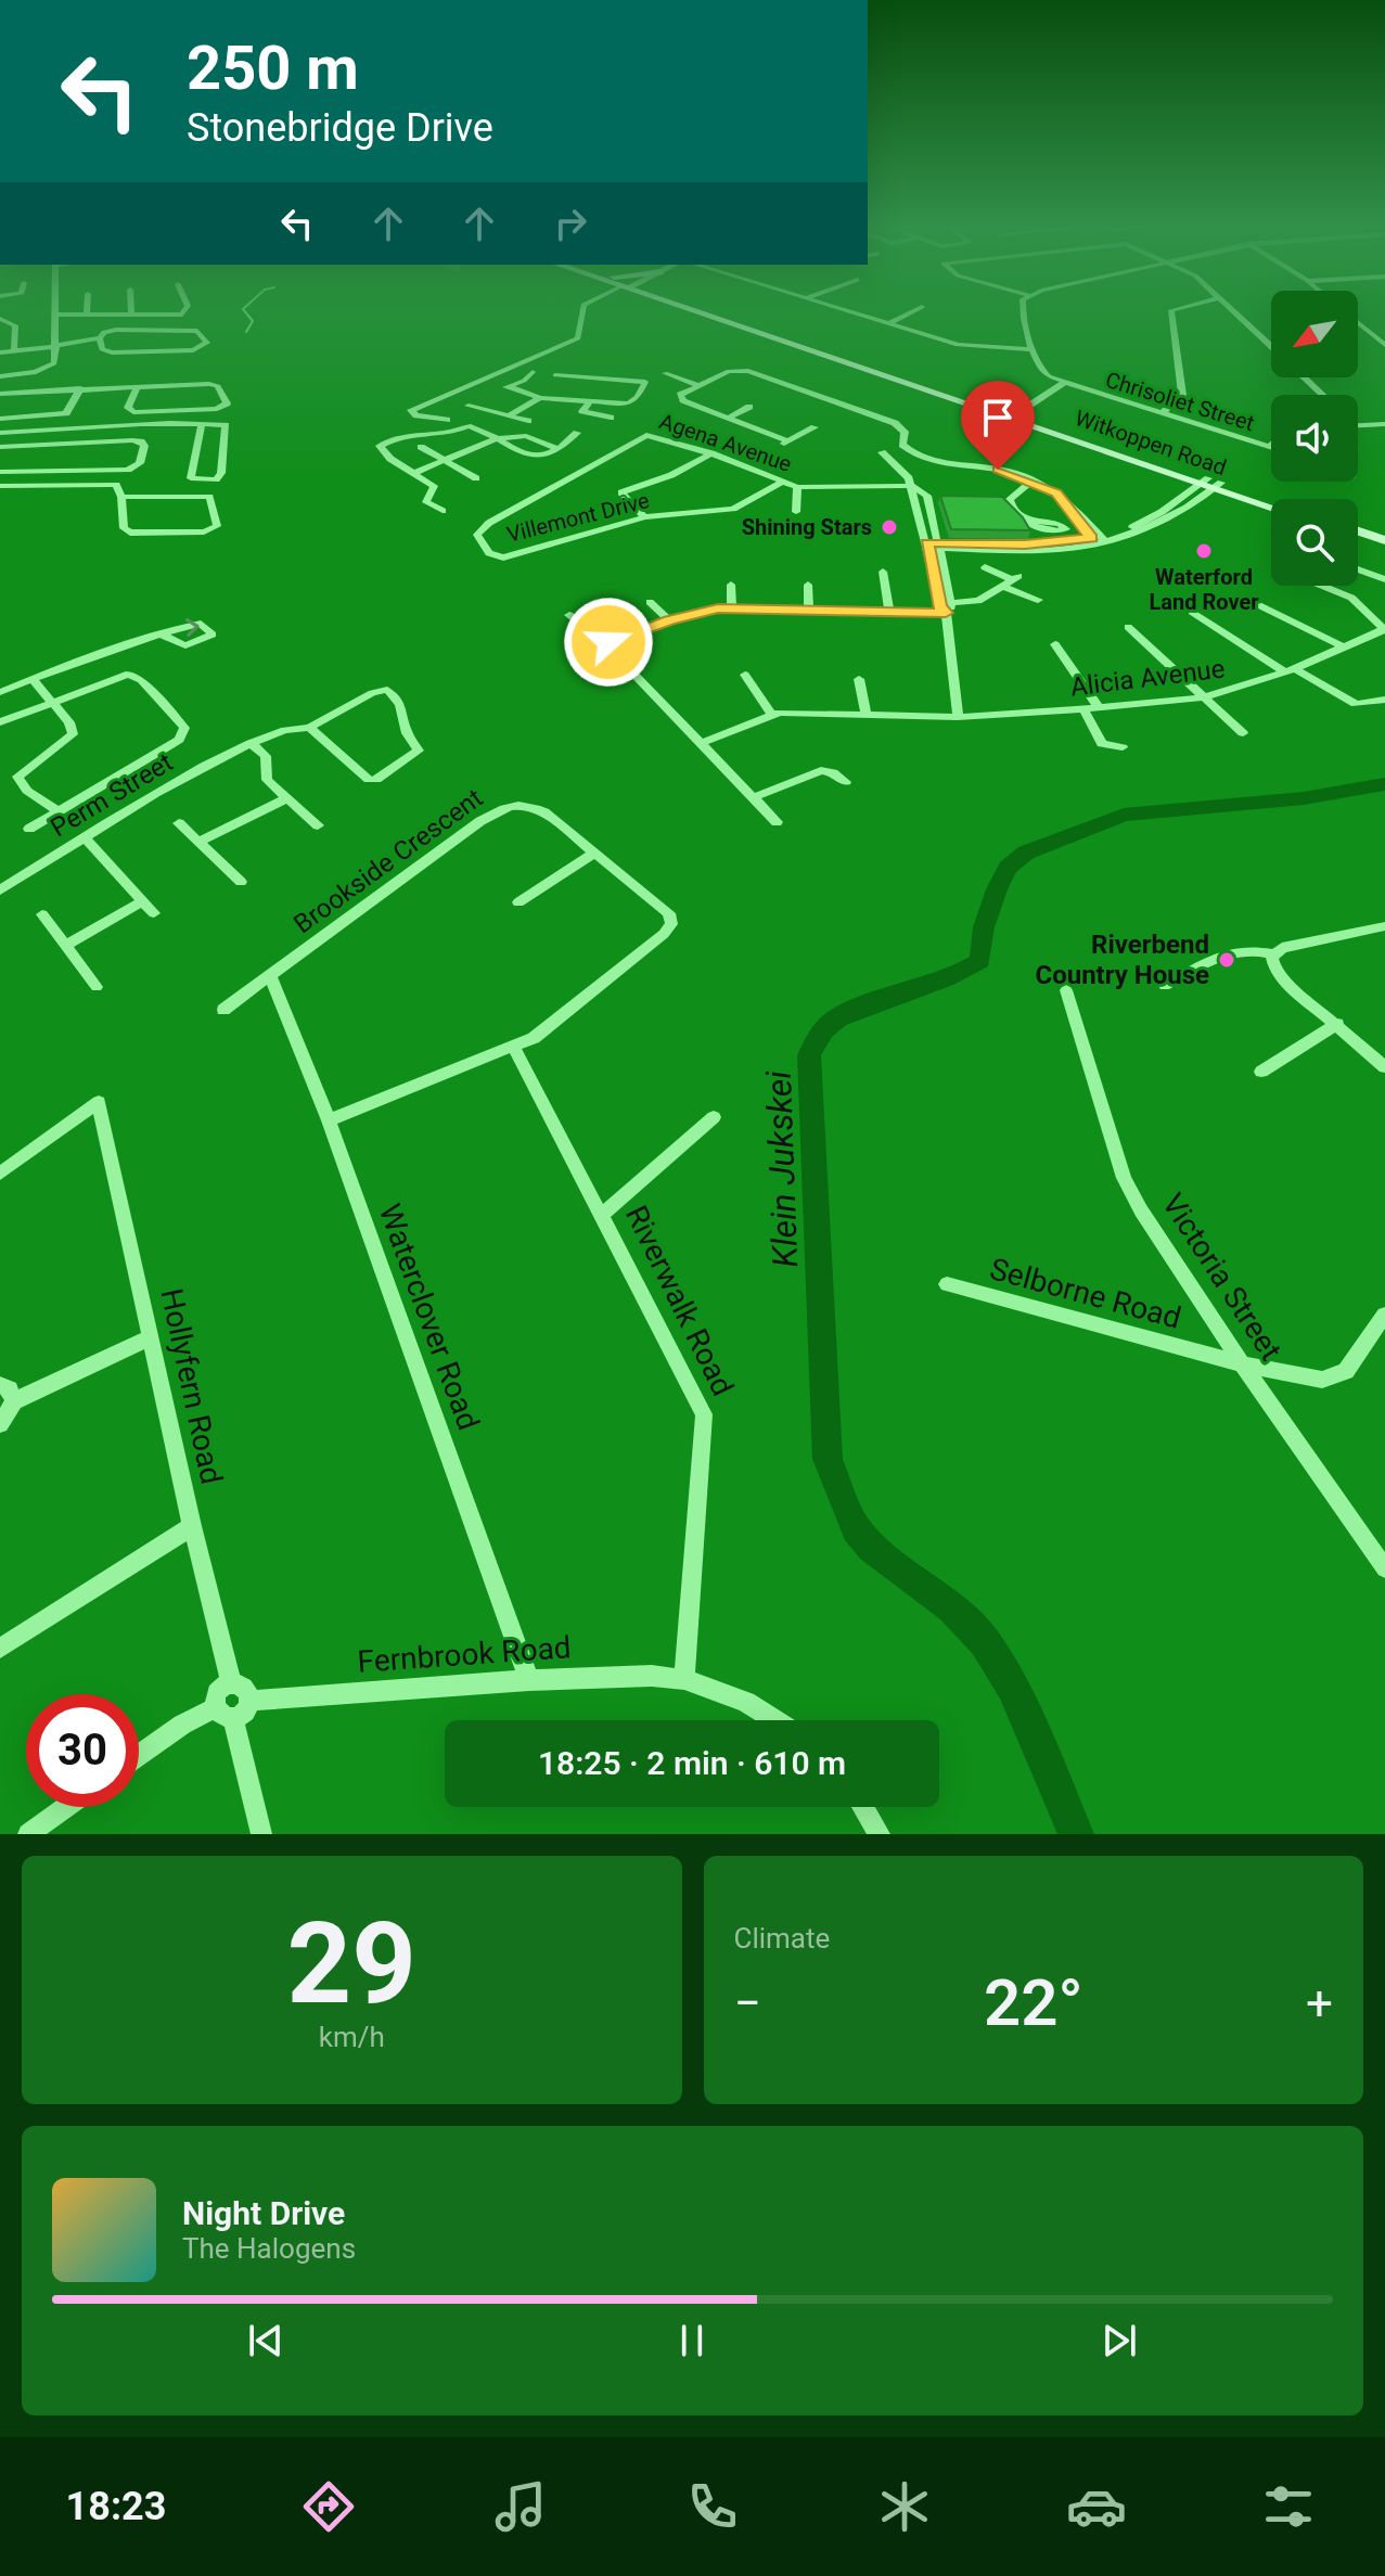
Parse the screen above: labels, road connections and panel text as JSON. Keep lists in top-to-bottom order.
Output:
{
  "streets": {
    "main road": ["Witkoppen Road"],
    "street": [
      "Chrisoliet Street",
      "Agena Avenue",
      "Villemont Drive",
      "Alicia Avenue",
      "Perm Street",
      "Brookside Crescent",
      "Victoria Street",
      "Selborne Road",
      "Riverwalk Road",
      "Waterclover Road",
      "Hollyfern Road",
      "Fernbrook Road"
    ]
  },
  "crossings": [
    ["Agena Avenue", "Villemont Drive"],
    ["Brookside Crescent", "Riverwalk Road"],
    ["Brookside Crescent", "Waterclover Road"],
    ["Victoria Street", "Selborne Road"],
    ["Riverwalk Road", "Fernbrook Road"],
    ["Waterclover Road", "Fernbrook Road"]
  ],
  "water": ["Klein Jukskei"],
  "places": ["Shining Stars", "Waterford Land Rover", "Riverbend Country House"],
  "north": "bottom left",
  "page": {
    "turn": ["250 m", "Stonebridge Drive"],
    "limit": "30",
    "trip": "18:25 · 2 min · 610 m",
    "tile": [
      ["29", "km/h"],
      "Climate"
    ],
    "heat": ["−", "22°", "+"],
    "song": ["Night Drive", "The Halogens"],
    "tabs": "18:23"
  }
}
